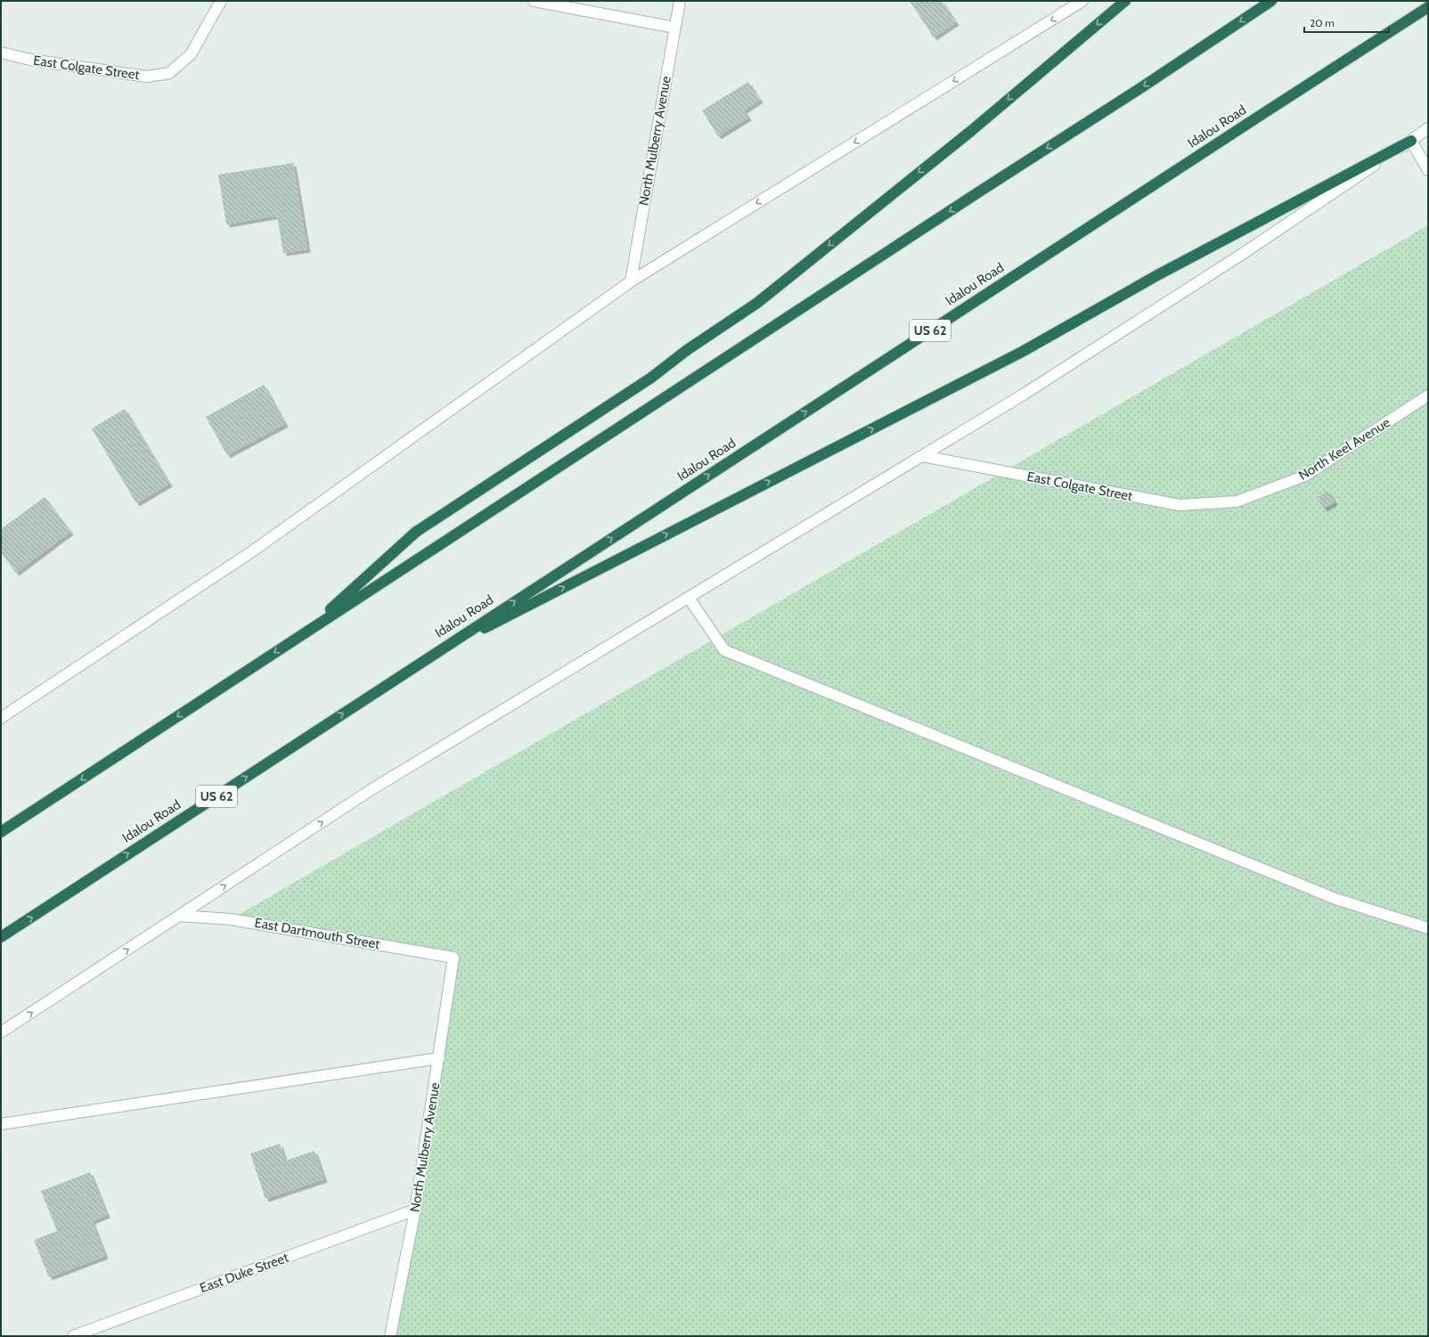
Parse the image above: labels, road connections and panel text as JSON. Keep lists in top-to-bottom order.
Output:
{
  "streets": {
    "highway": ["Idalou Road", "US 62"],
    "street": [
      "East Colgate Street",
      "North Mulberry Avenue",
      "North Keel Avenue",
      "East Dartmouth Street",
      "East Duke Street"
    ]
  },
  "crossings": [
    ["East Colgate Street", "North Keel Avenue"],
    ["North Mulberry Avenue", "East Dartmouth Street"],
    ["North Mulberry Avenue", "East Duke Street"]
  ],
  "scale_bar": "20 m"
}
